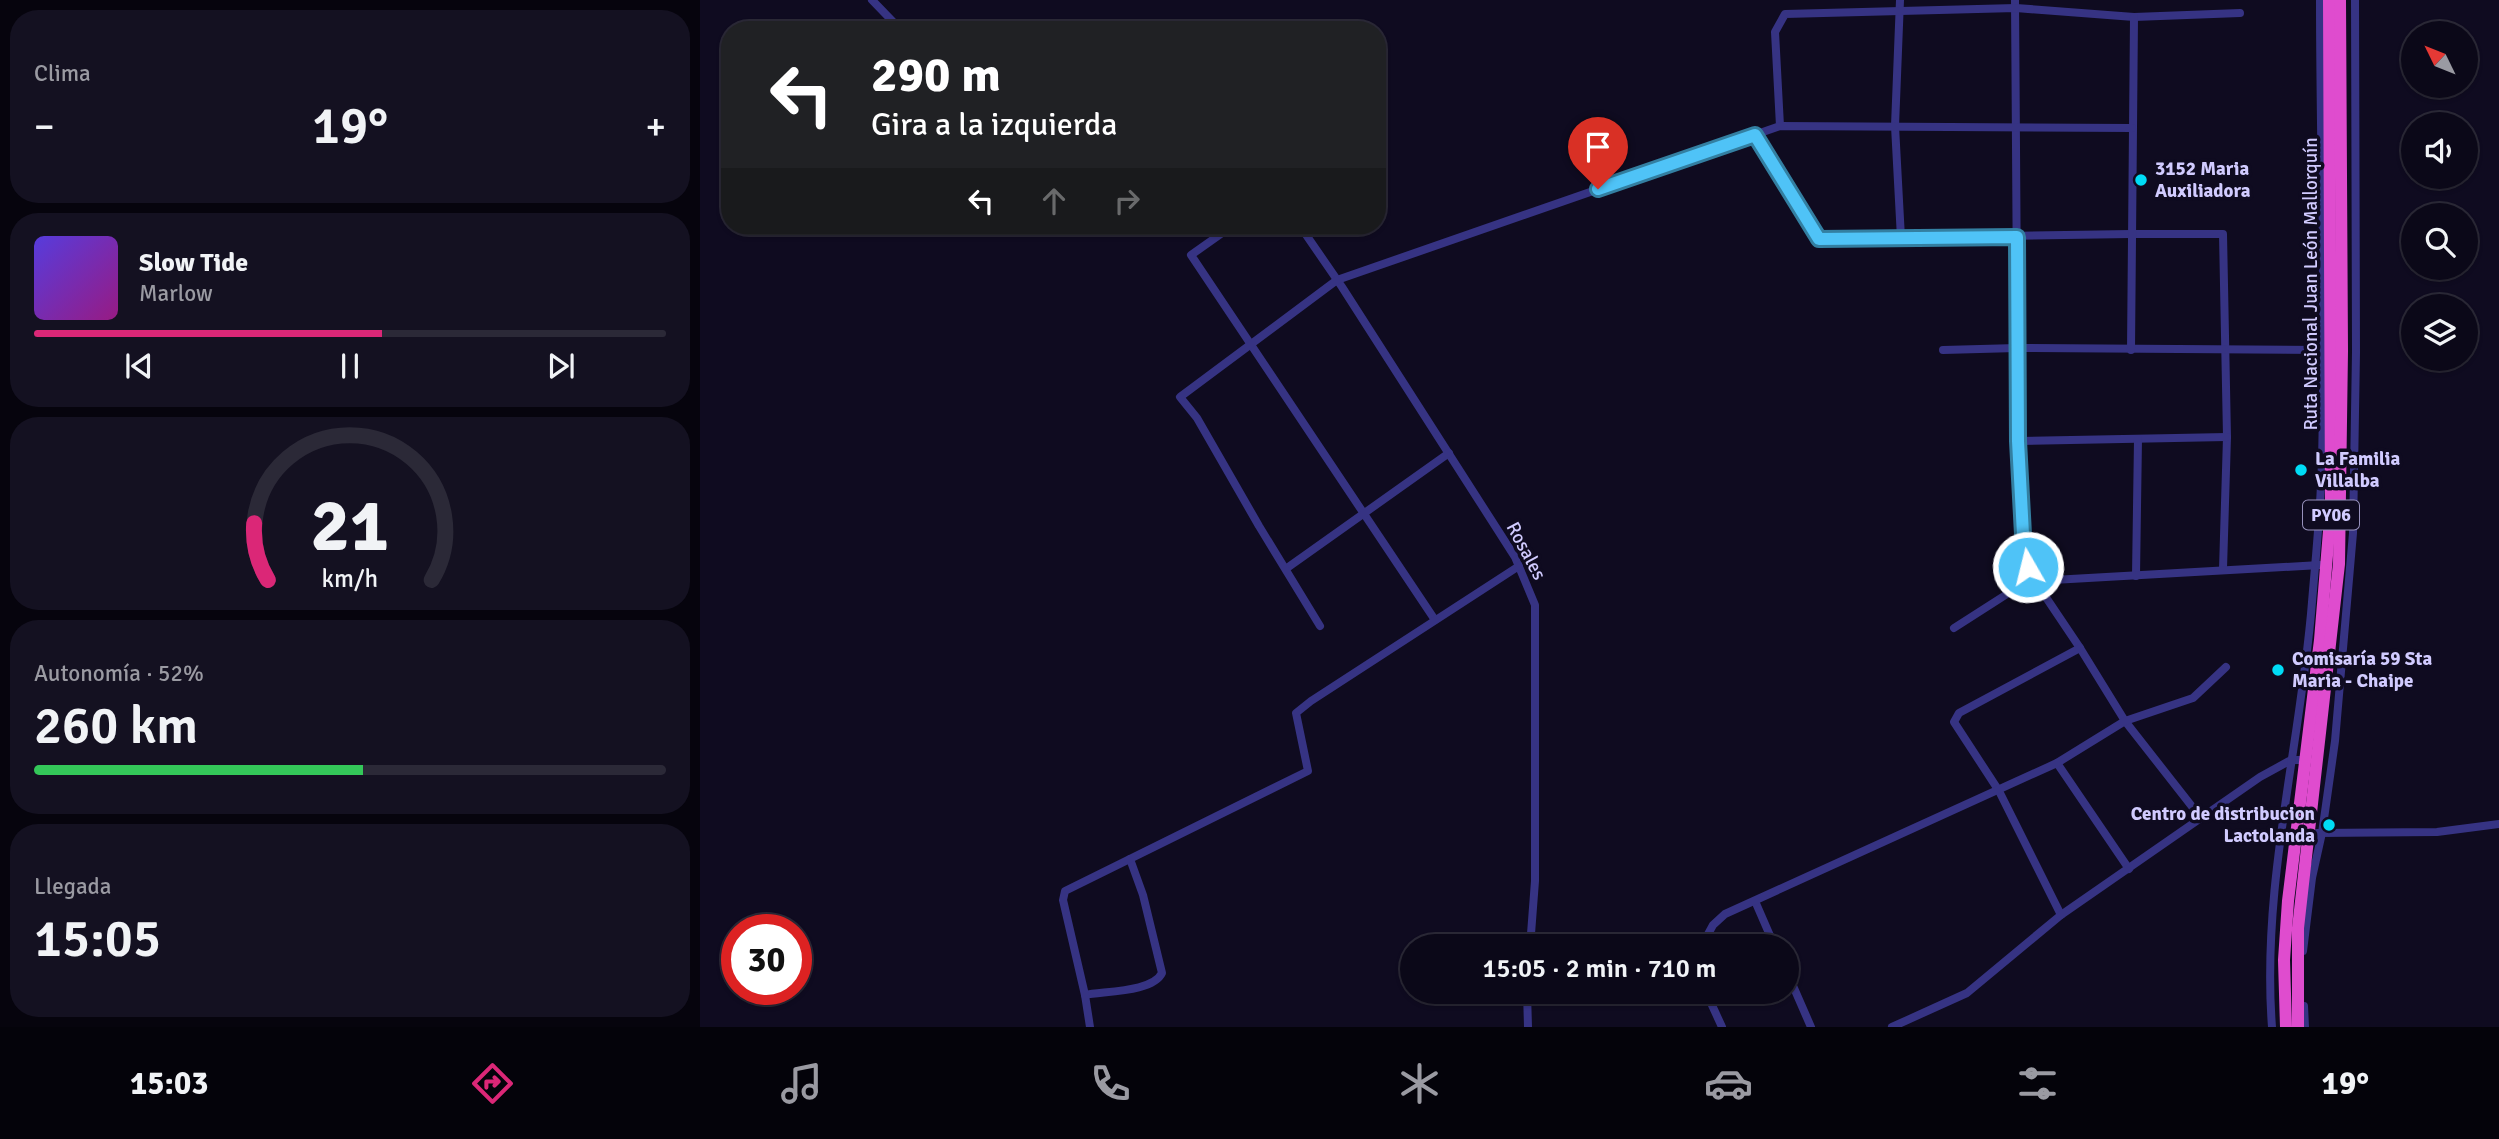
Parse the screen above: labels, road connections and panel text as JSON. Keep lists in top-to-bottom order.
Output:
{
  "streets": {
    "highway": ["Ruta Nacional Juan León Mallorquín", "PY06"],
    "street": ["Rosales"]
  },
  "places": [
    "3152 Maria Auxiliadora",
    "La Familia Villalba",
    "Comisaría 59 Sta Maria - Chaipe",
    "Centro de distribucion Lactolanda"
  ],
  "north": "top left",
  "page": {
    "tile": [
      "Clima",
      ["Autonomía · 52%", "260 km"],
      ["Llegada", "15:05"]
    ],
    "turn": ["290 m", "Gira a la izquierda"],
    "heat": ["−", "19°", "+"],
    "song": ["Slow Tide", "Marlow"],
    "limit": "30",
    "trip": "15:05 · 2 min · 710 m",
    "tabs": ["15:03", "19°"],
    "gauge": ["21", "km/h"]
  }
}
